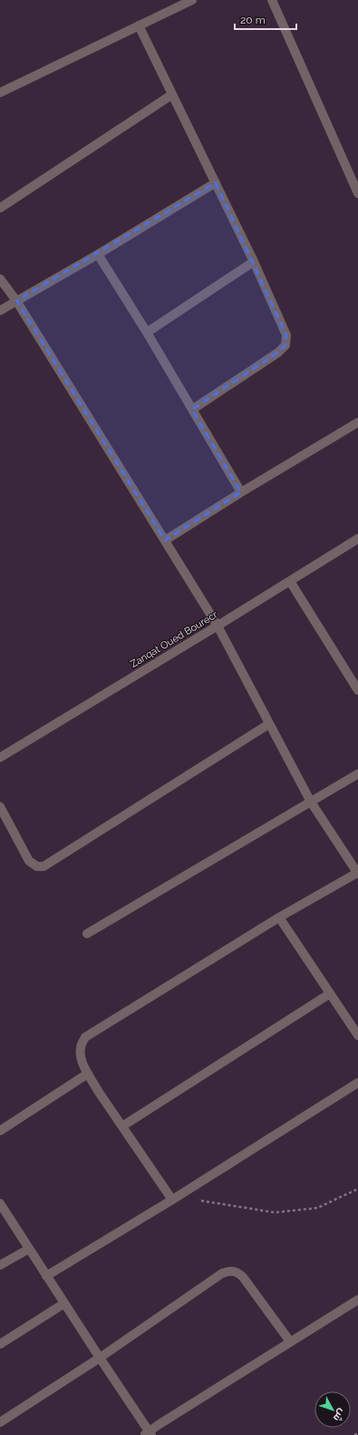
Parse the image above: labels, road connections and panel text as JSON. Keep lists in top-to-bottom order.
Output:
{
  "streets": {
    "street": ["Zanqat Oued Bourecr"]
  },
  "scale_bar": "20 m",
  "north": "bottom right"
}
